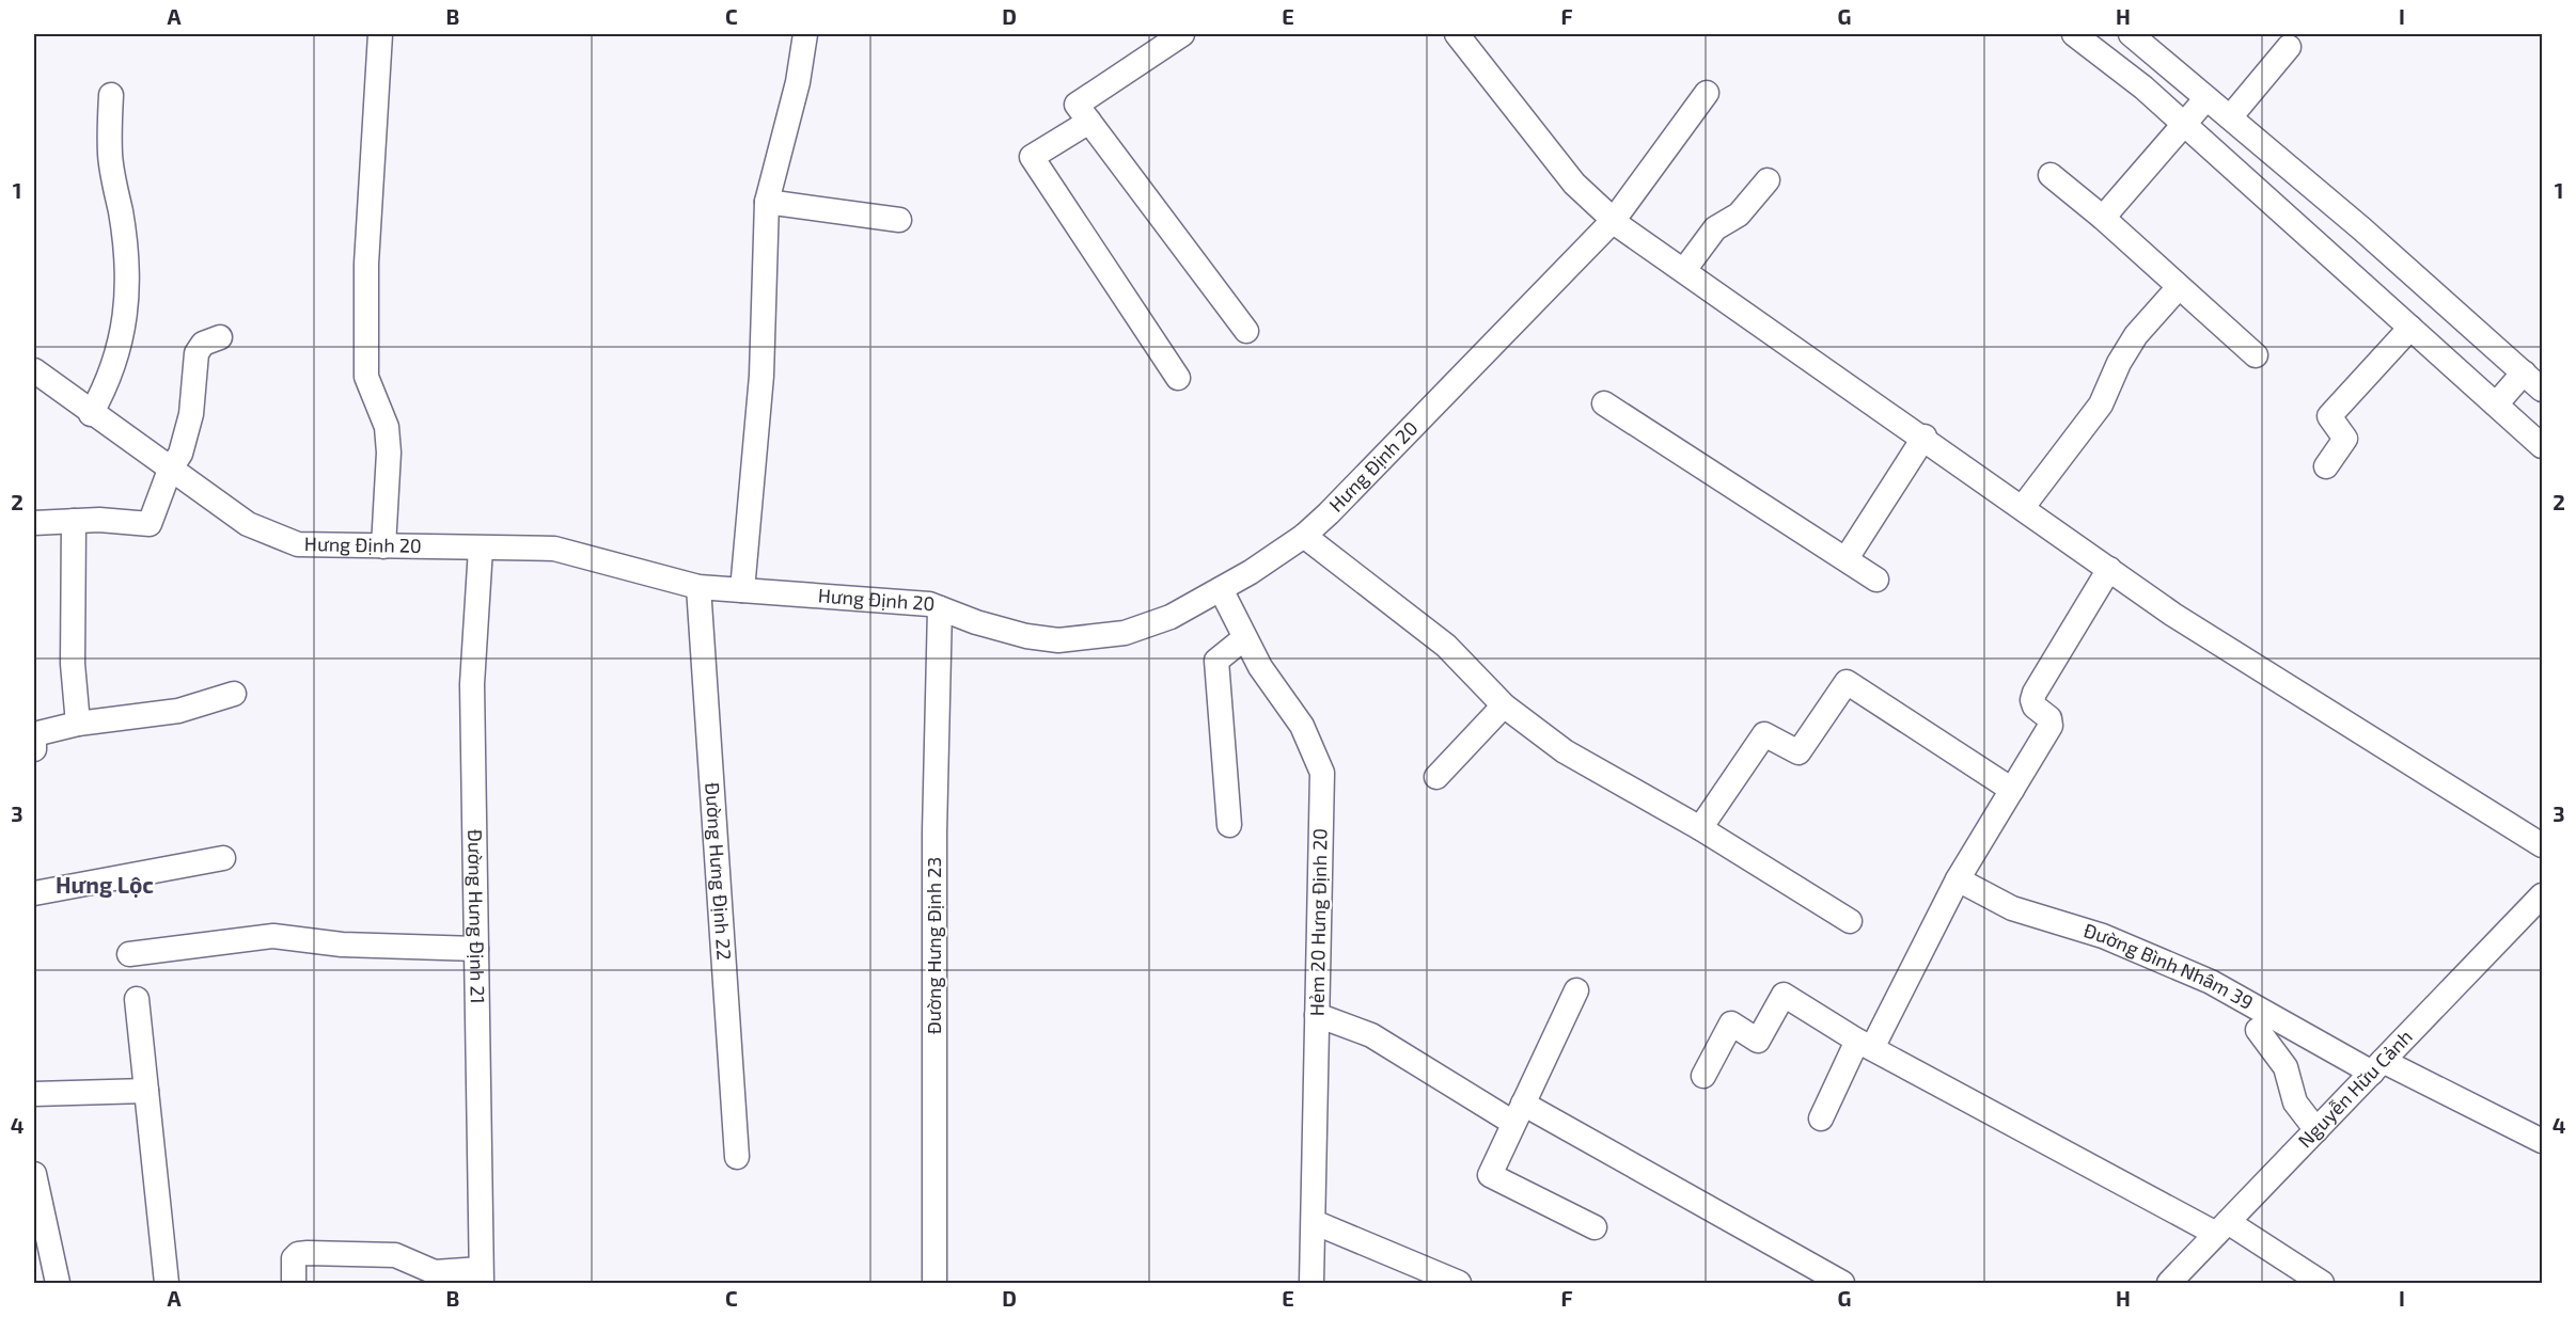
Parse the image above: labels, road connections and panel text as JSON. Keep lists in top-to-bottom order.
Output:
{
  "streets": {
    "street": [
      "Hưng Định 20",
      "Đường Hưng Định 22",
      "Đường Hưng Định 21",
      "Hẻm 20 Hưng Định 20",
      "Đường Hưng Định 23",
      "Đường Bình Nhâm 39",
      "Nguyễn Hữu Cảnh"
    ]
  },
  "crossings": [
    ["Hưng Định 20", "Đường Hưng Định 22"],
    ["Hưng Định 20", "Đường Hưng Định 21"],
    ["Hưng Định 20", "Hẻm 20 Hưng Định 20"],
    ["Hưng Định 20", "Đường Hưng Định 23"],
    ["Đường Bình Nhâm 39", "Nguyễn Hữu Cảnh"]
  ],
  "districts": ["Hưng Lộc"],
  "grid": {
    "columns": [
      "A",
      "B",
      "C",
      "D",
      "E",
      "F",
      "G",
      "H",
      "I"
    ],
    "rows": [
      "1",
      "2",
      "3",
      "4"
    ]
  }
}
